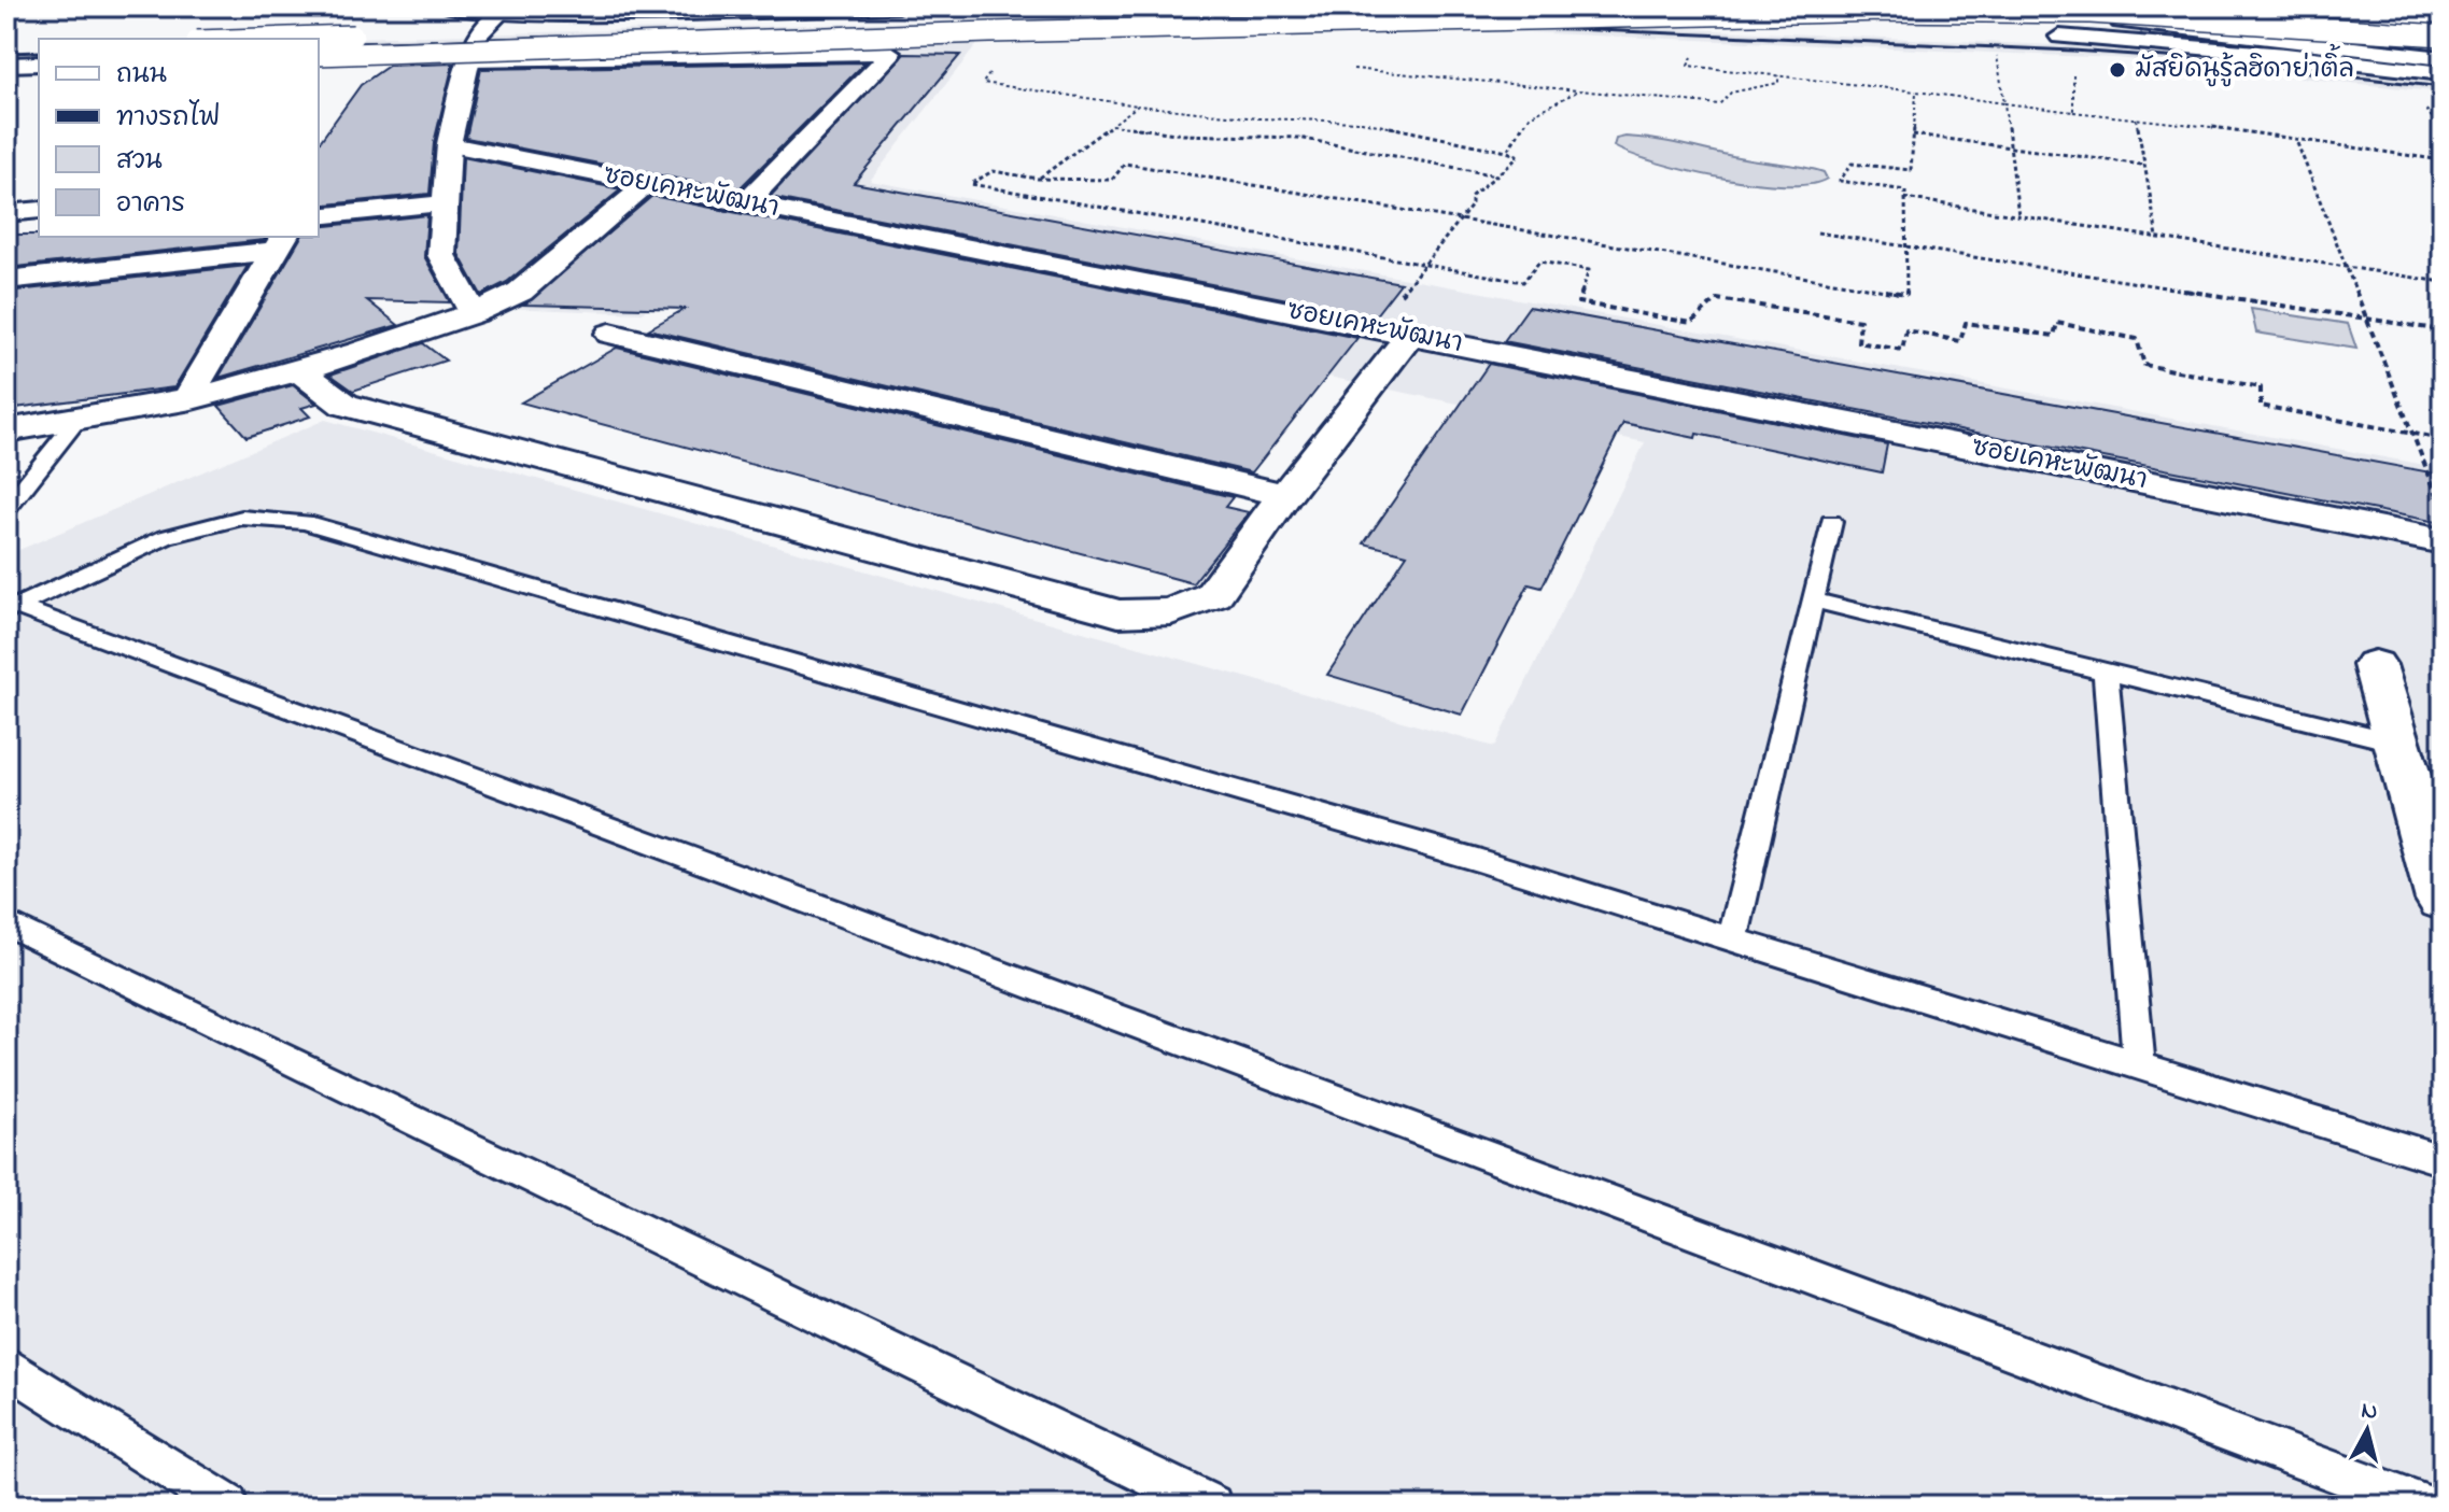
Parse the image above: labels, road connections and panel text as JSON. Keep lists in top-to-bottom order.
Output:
{
  "streets": {
    "main road": ["ซอยเคหะพัฒนา"]
  },
  "places": ["มัสยิดนูรู้ลฮิดาย่าติ้ล"],
  "legend": [
    "ถนน",
    "ทางรถไฟ",
    "สวน",
    "อาคาร"
  ],
  "north": "top"
}
